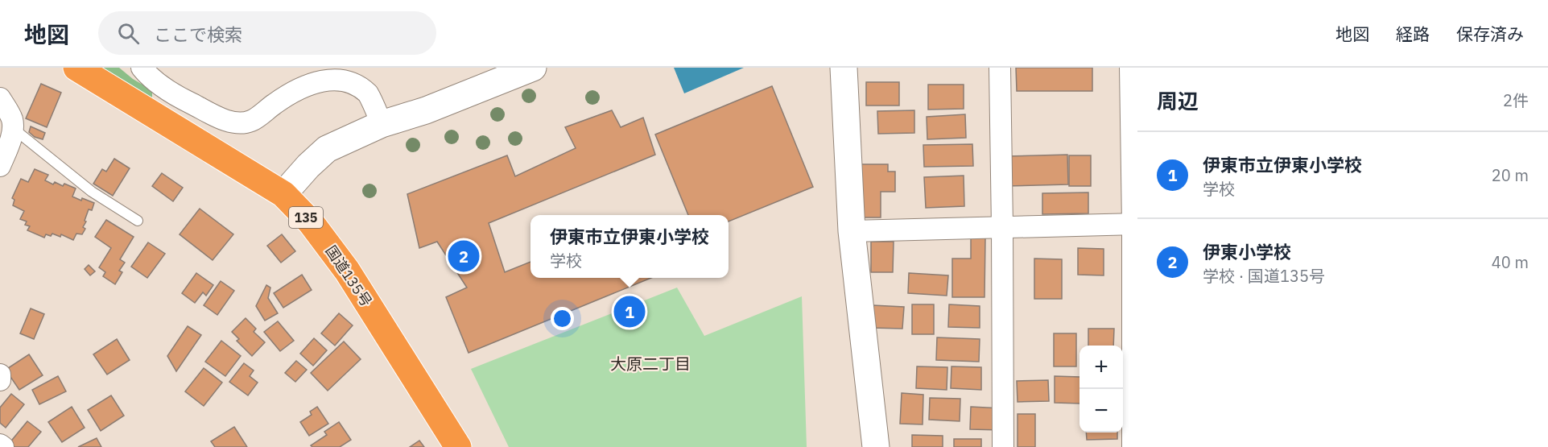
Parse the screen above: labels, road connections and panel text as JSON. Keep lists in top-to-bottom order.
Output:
{
  "streets": {
    "highway": ["135", "国道135号"]
  },
  "districts": ["大原二丁目"],
  "page": {
    "header": "地図",
    "search": "ここで検索",
    "nav": ["地図", "経路", "保存済み"],
    "heading": ["周辺", "2件"],
    "list": [
      {
        "mark": "1",
        "name": "伊東市立伊東小学校",
        "note": "学校",
        "value": "20 m"
      },
      {
        "mark": "2",
        "name": "伊東小学校",
        "note": "学校 · 国道135号",
        "value": "40 m"
      }
    ],
    "popup": ["伊東市立伊東小学校", "学校"],
    "pins": ["2", "1"],
    "map_buttons": ["+", "−"]
  }
}
